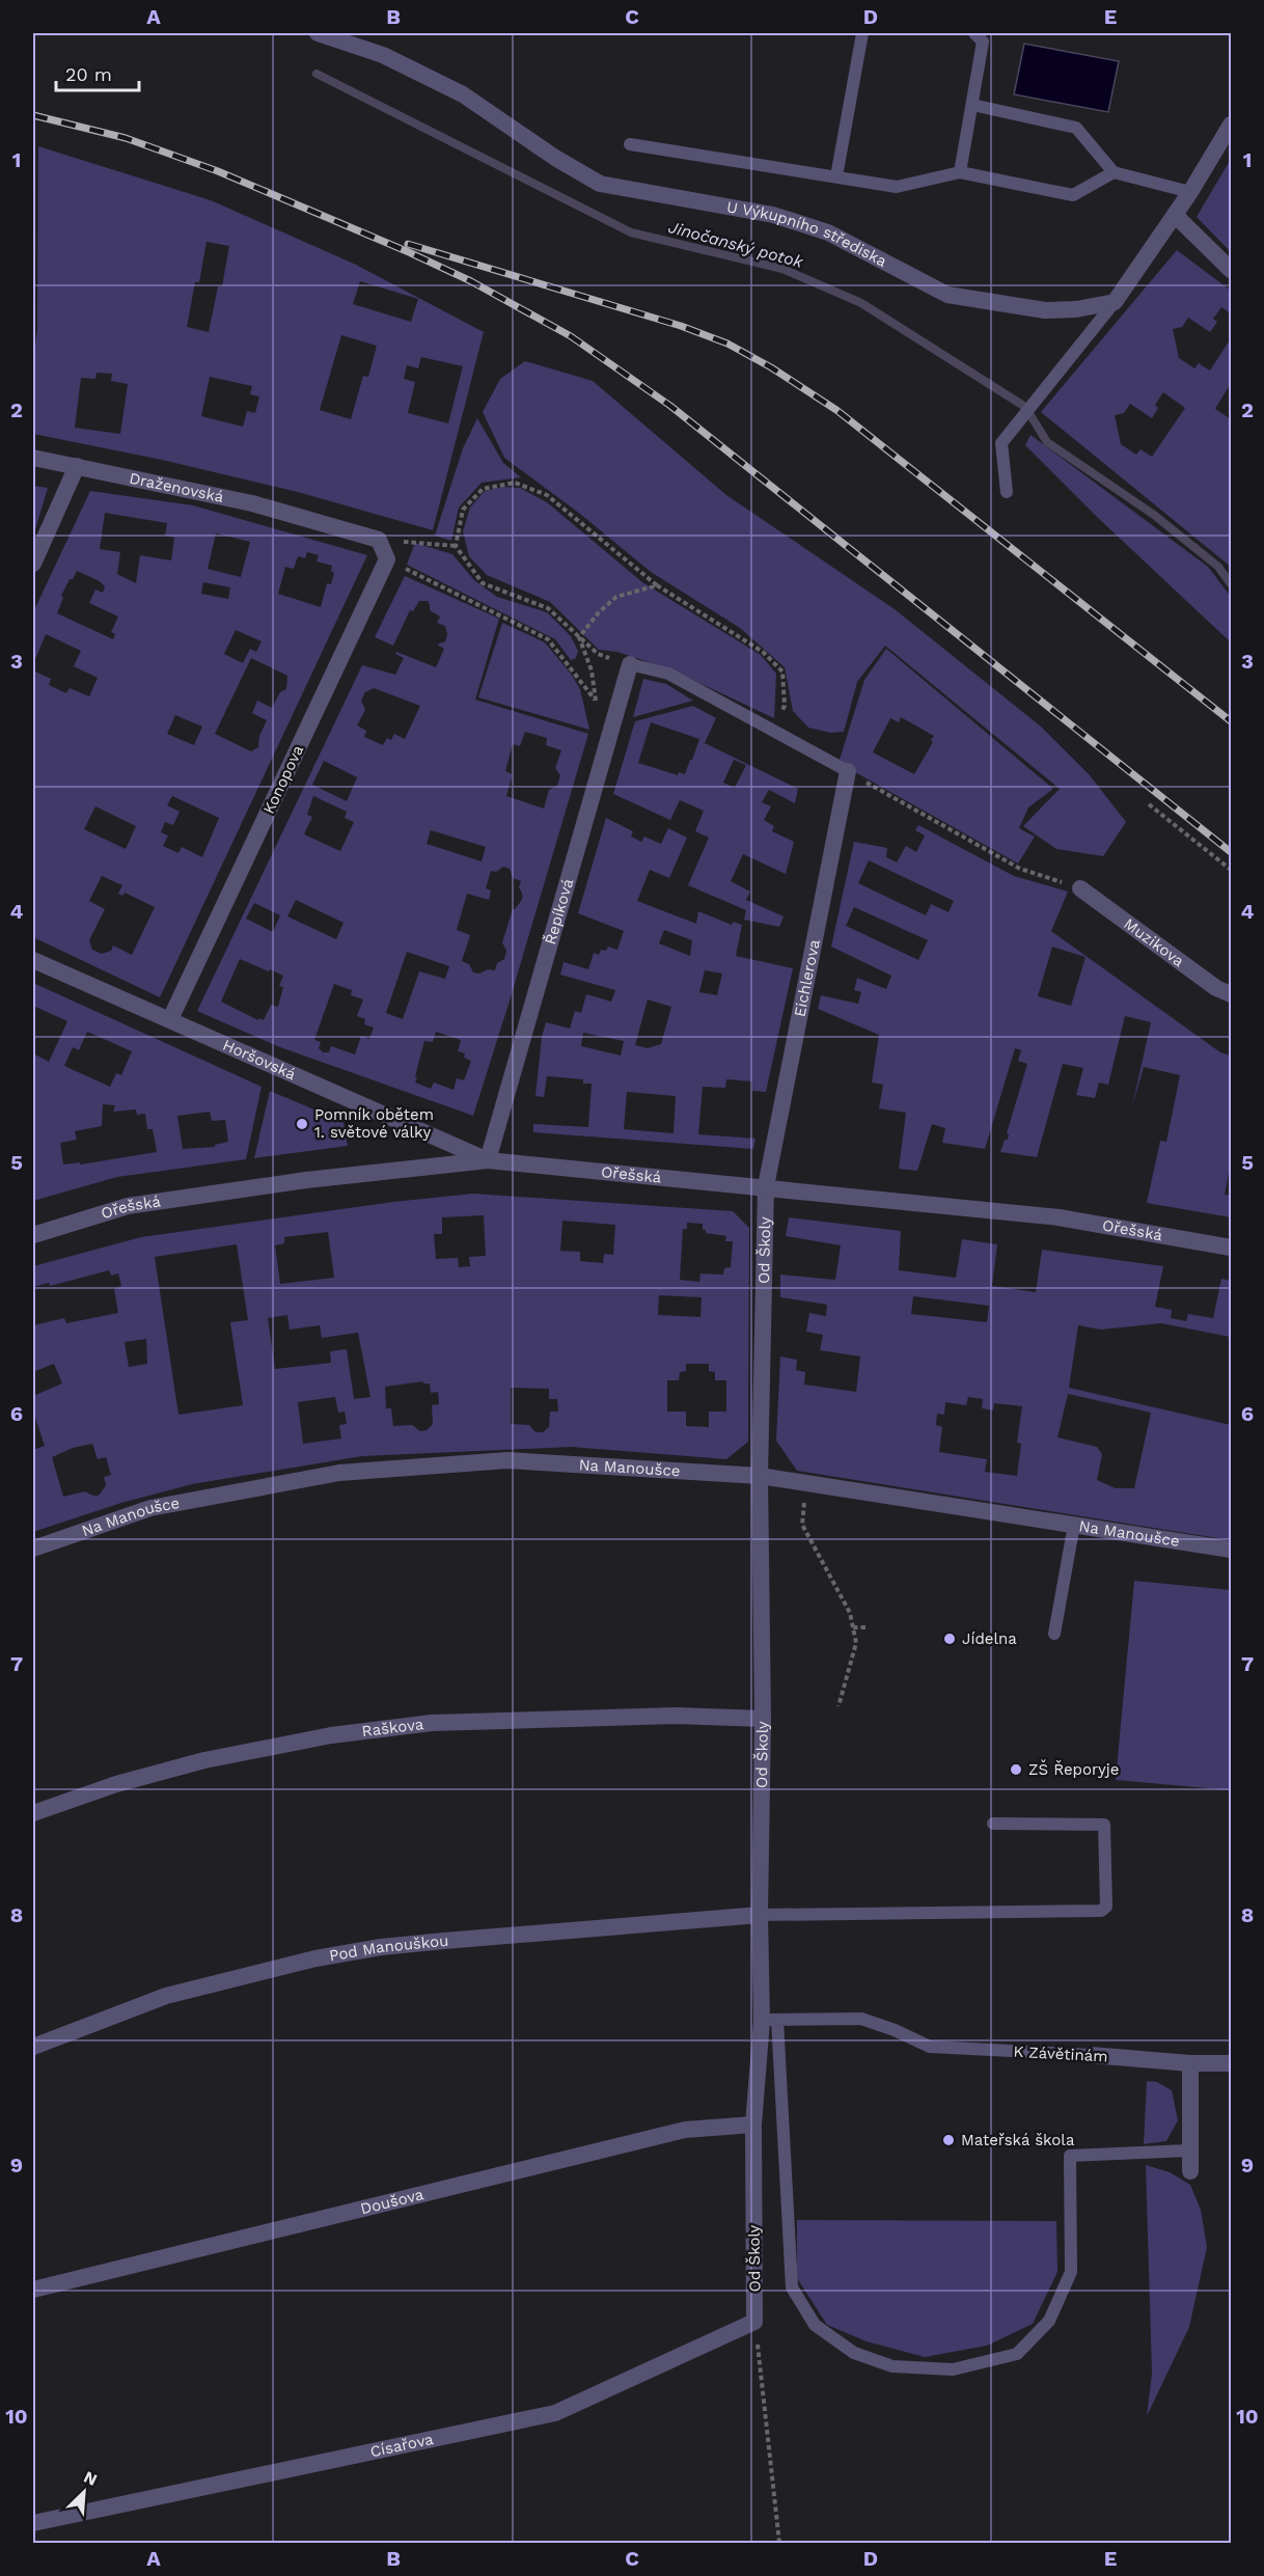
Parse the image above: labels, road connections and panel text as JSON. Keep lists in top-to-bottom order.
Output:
{
  "streets": {
    "street": [
      "U Výkupního střediska",
      "Draženovská",
      "Konopova",
      "Řepíková",
      "Muzikova",
      "Eichlerova",
      "Horšovská",
      "Ořešská",
      "Od Školy",
      "Na Manoušce",
      "Raškova",
      "Pod Manouškou",
      "K Závětinám",
      "Doušova",
      "Císařova"
    ]
  },
  "crossings": [
    ["Konopova", "Horšovská"],
    ["Řepíková", "Horšovská"],
    ["Řepíková", "Ořešská"],
    ["Eichlerova", "Ořešská"],
    ["Eichlerova", "Od Školy"],
    ["Horšovská", "Ořešská"],
    ["Ořešská", "Od Školy"],
    ["Od Školy", "Na Manoušce"],
    ["Od Školy", "Raškova"],
    ["Od Školy", "Pod Manouškou"],
    ["Od Školy", "K Závětinám"],
    ["Od Školy", "Doušova"],
    ["Od Školy", "Císařova"]
  ],
  "water": ["Jinočanský potok"],
  "places": [
    "Pomník obětem 1. světové války",
    "Jídelna",
    "ZŠ Řeporyje",
    "Mateřská škola"
  ],
  "scale_bar": "20 m",
  "north": "top right",
  "grid": {
    "columns": [
      "A",
      "B",
      "C",
      "D",
      "E"
    ],
    "rows": [
      "1",
      "2",
      "3",
      "4",
      "5",
      "6",
      "7",
      "8",
      "9",
      "10"
    ]
  }
}
